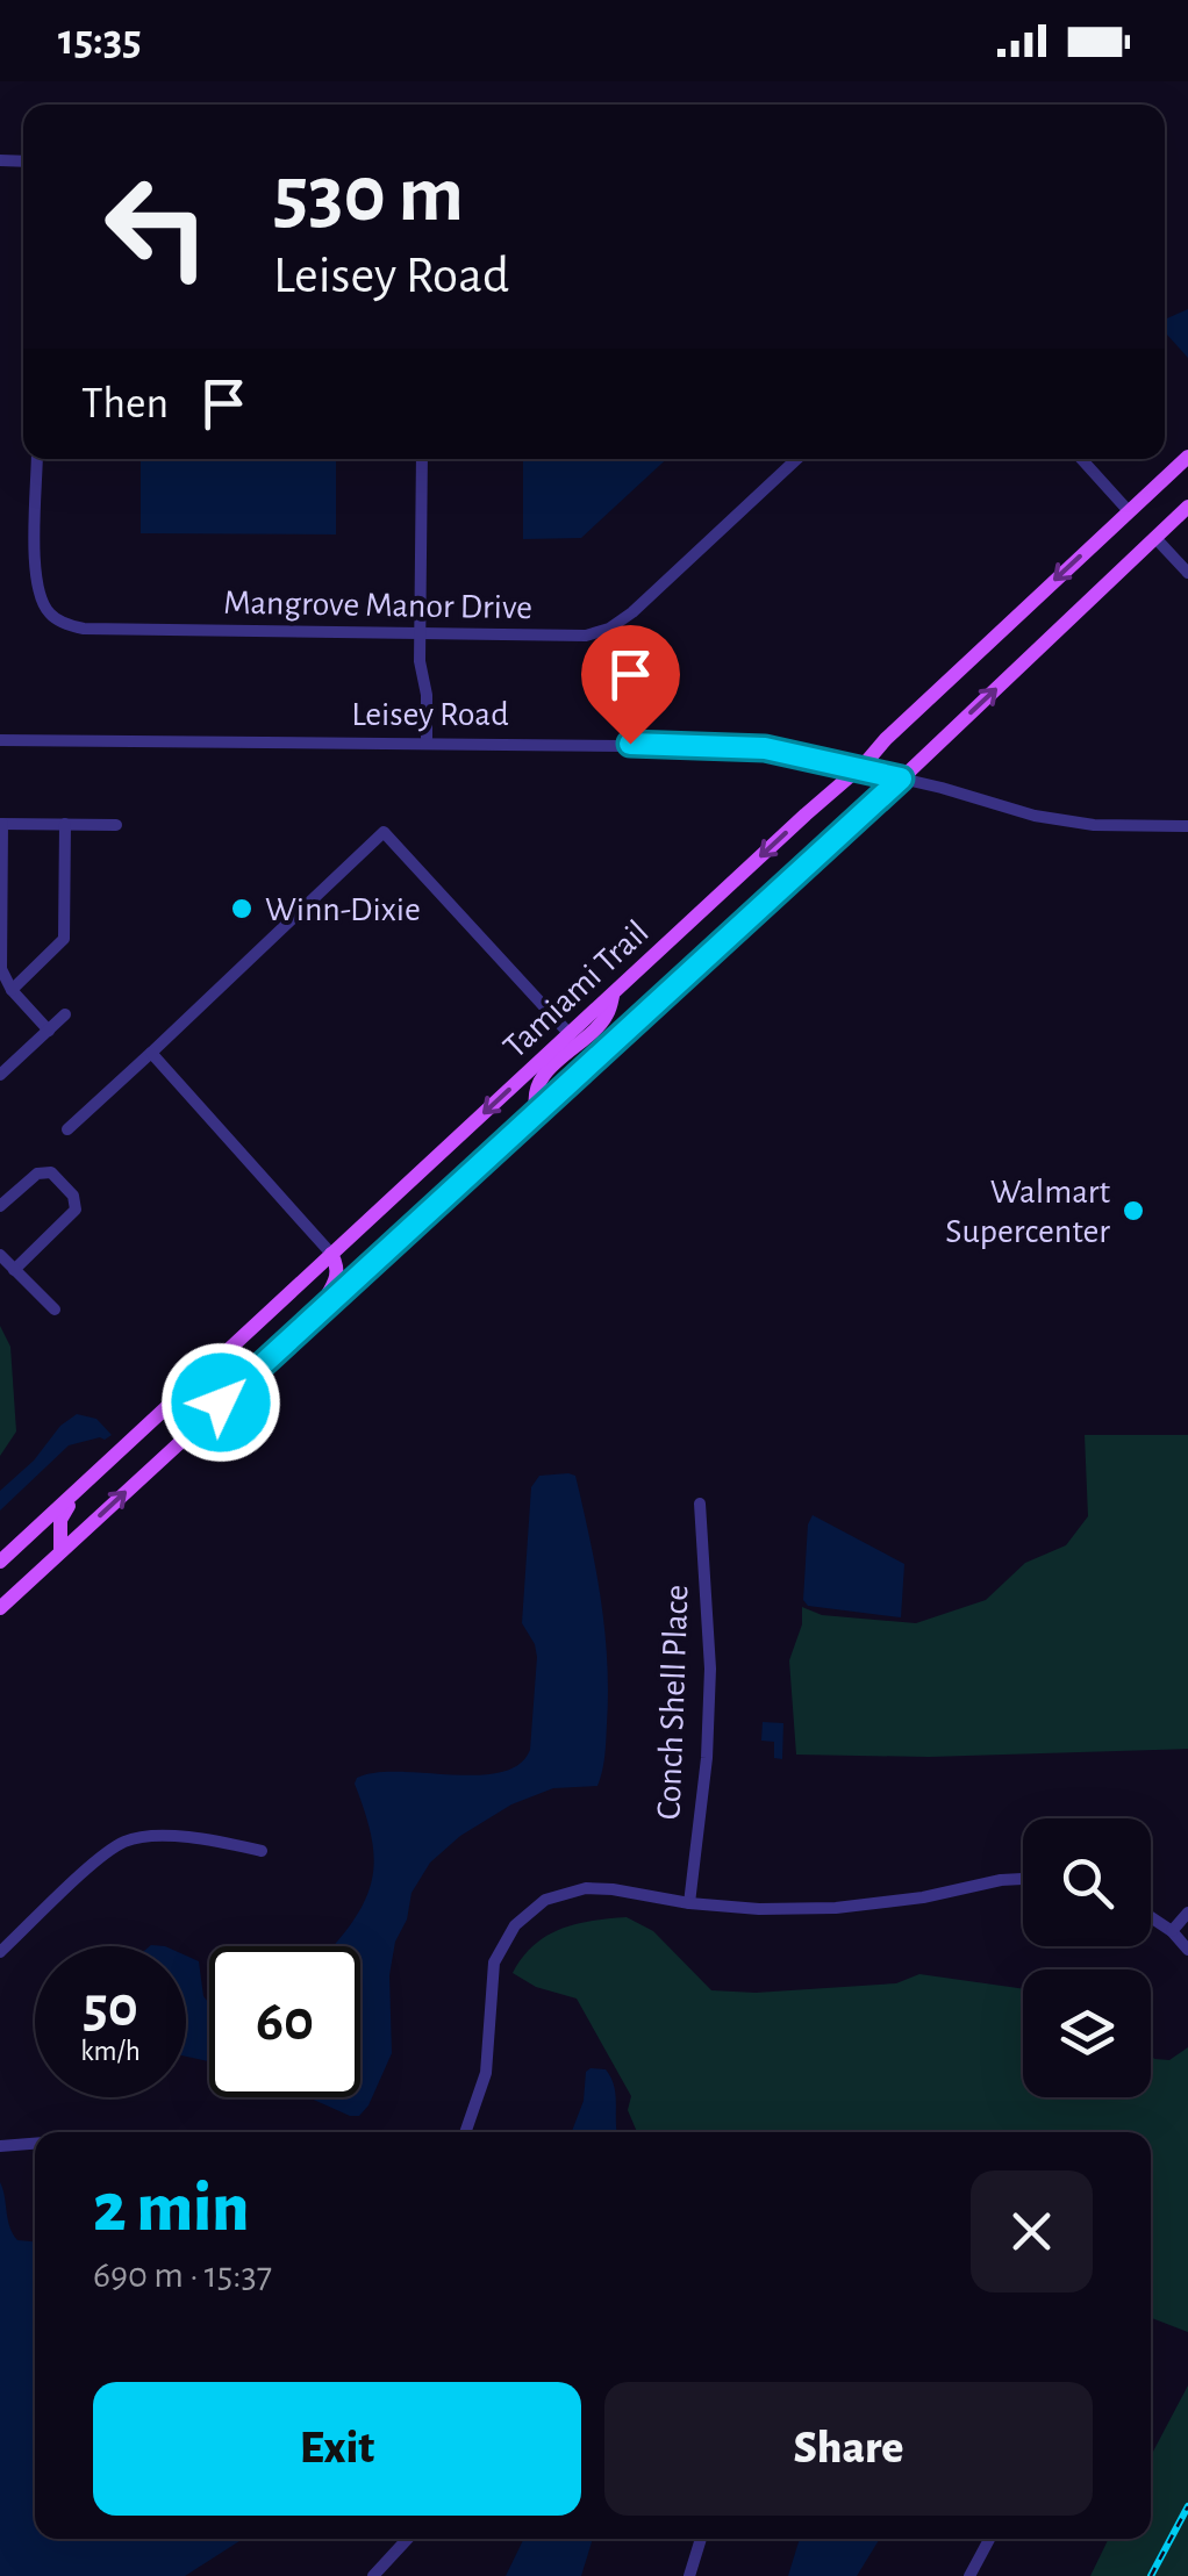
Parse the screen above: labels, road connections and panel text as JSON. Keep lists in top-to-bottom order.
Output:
{
  "streets": {
    "main road": ["Tamiami Trail"],
    "street": ["Mangrove Manor Drive", "Leisey Road", "Conch Shell Place"]
  },
  "crossings": [
    ["Leisey Road", "Tamiami Trail"]
  ],
  "places": ["Winn-Dixie", "Walmart Supercenter"],
  "page": {
    "status": "15:35",
    "turn": ["530 m", "Leisey Road"],
    "then": "Then",
    "speed": "50 km/h",
    "limit": "60",
    "heading": ["2 min", "690 m · 15:37"],
    "buttons": ["Exit", "Share"]
  }
}
